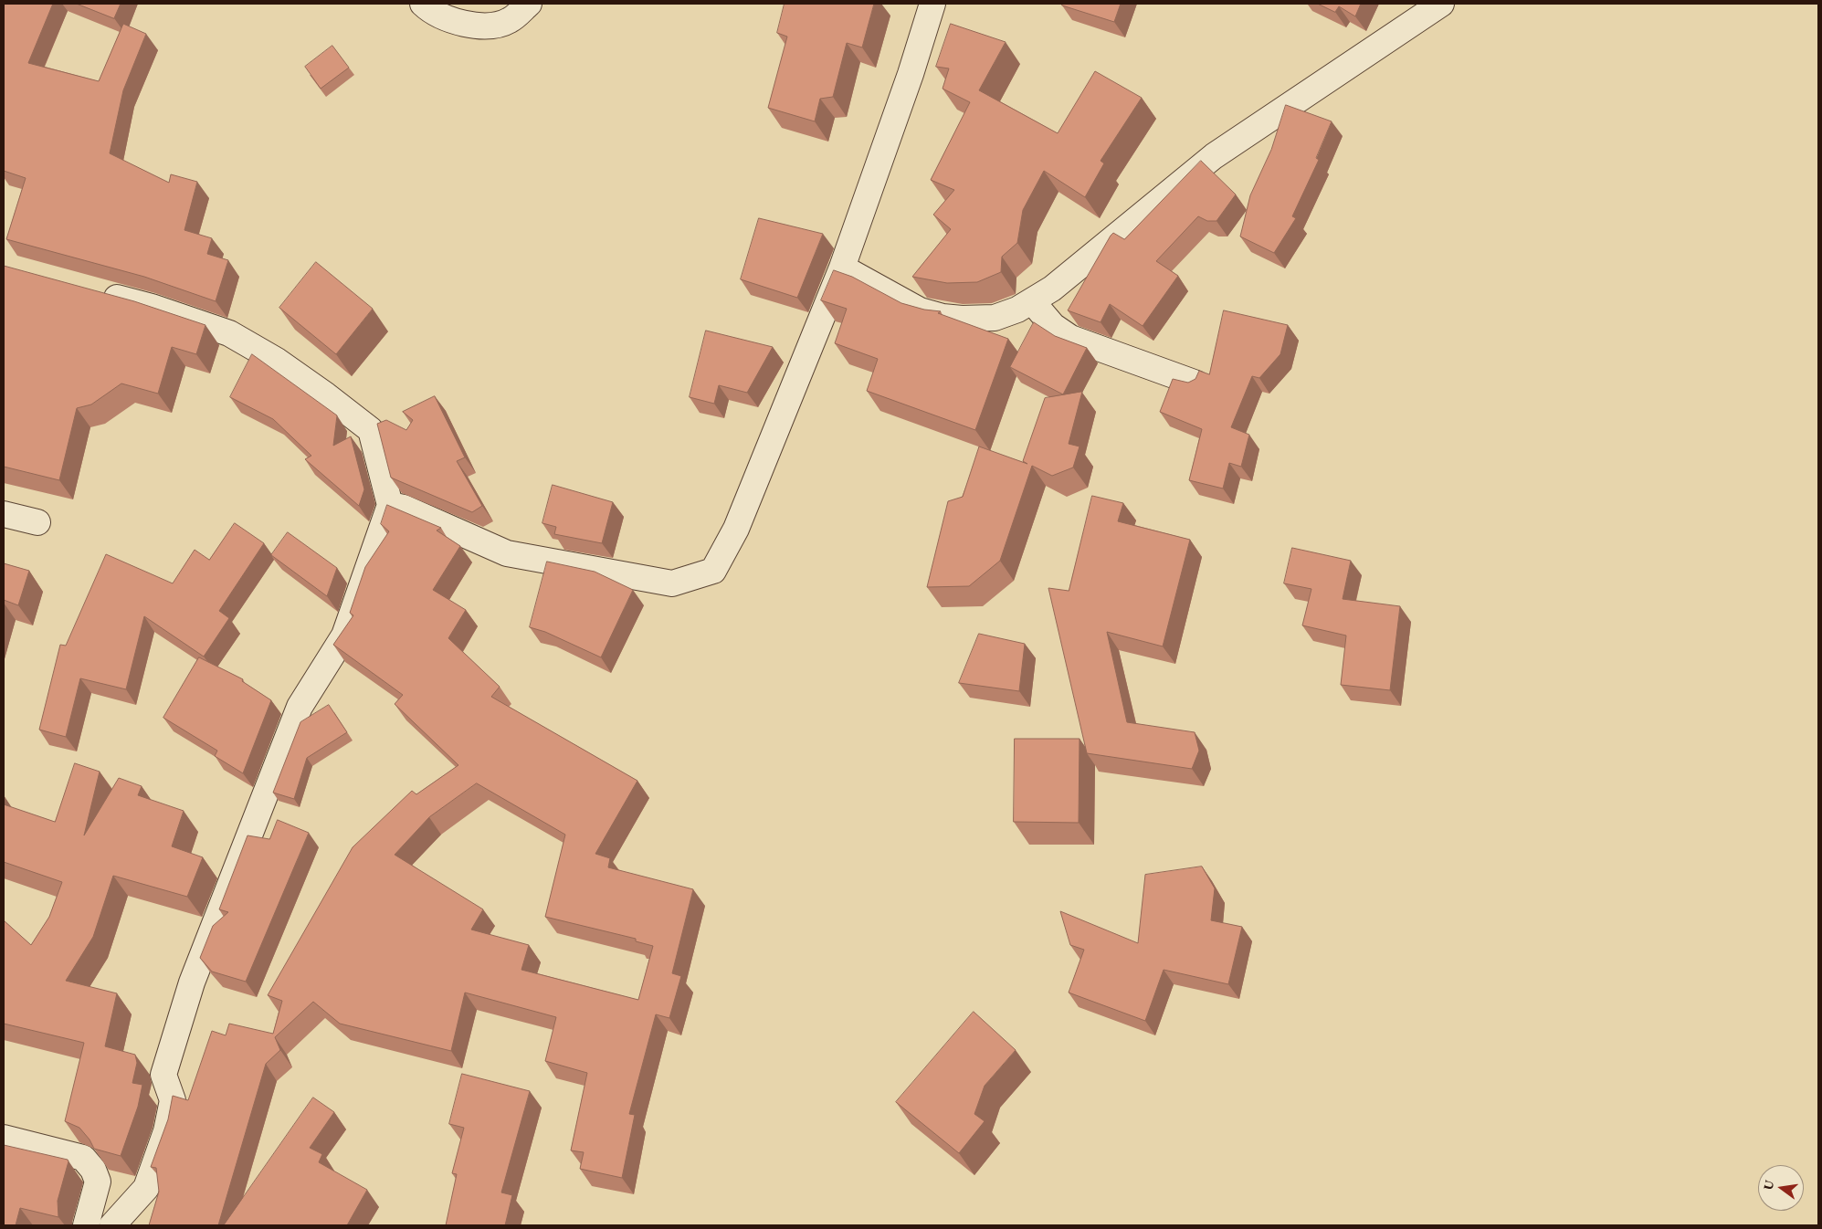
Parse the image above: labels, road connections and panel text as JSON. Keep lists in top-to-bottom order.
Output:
{
  "north": "left"
}
